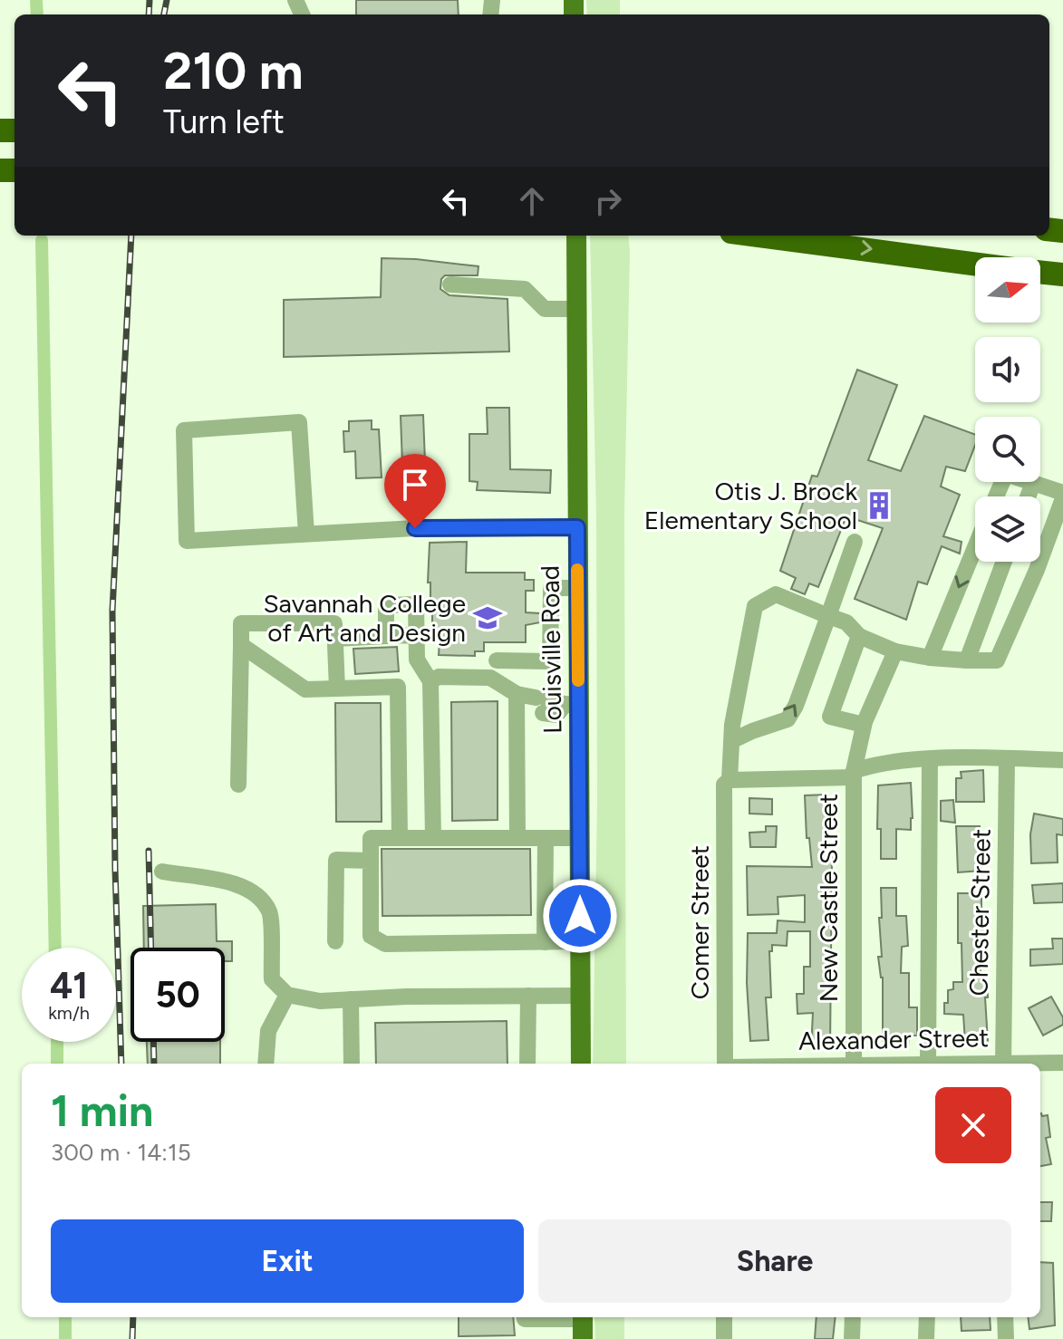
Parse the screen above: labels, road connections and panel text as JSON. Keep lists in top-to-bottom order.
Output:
{
  "streets": {
    "main road": ["Louisville Road"],
    "street": [
      "New Castle Street",
      "Chester Street",
      "Comer Street",
      "Alexander Street"
    ]
  },
  "places": {
    "building": ["Otis J. Brock Elementary School"],
    "school or university": ["Savannah College of Art and Design"]
  },
  "north": "right",
  "page": {
    "turn": ["210 m", "Turn left"],
    "speed": "41 km/h",
    "limit": "50",
    "heading": ["1 min", "300 m · 14:15"],
    "buttons": ["Exit", "Share"]
  }
}
